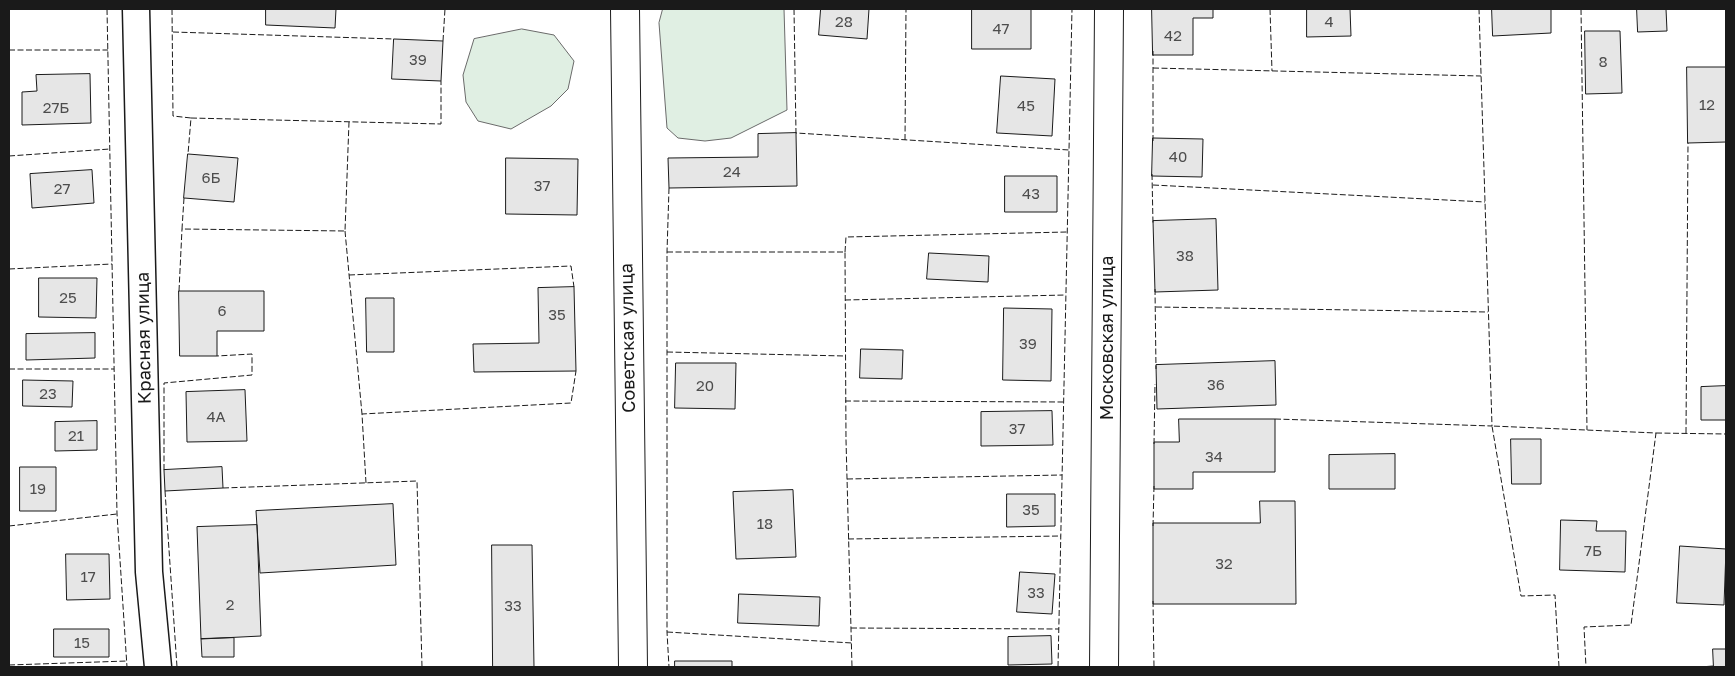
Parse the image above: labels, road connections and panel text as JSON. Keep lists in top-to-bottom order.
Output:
{
  "streets": {
    "main road": ["Советская улица", "Московская улица"],
    "street": ["Красная улица"]
  },
  "house_numbers": [
    "28",
    "4",
    "47",
    "42",
    "39",
    "8",
    "12",
    "45",
    "27Б",
    "40",
    "24",
    "6Б",
    "37",
    "27",
    "43",
    "38",
    "25",
    "6",
    "35",
    "39",
    "36",
    "20",
    "23",
    "4А",
    "37",
    "21",
    "34",
    "19",
    "35",
    "18",
    "7Б",
    "32",
    "17",
    "33",
    "2",
    "33",
    "15"
  ]
}
